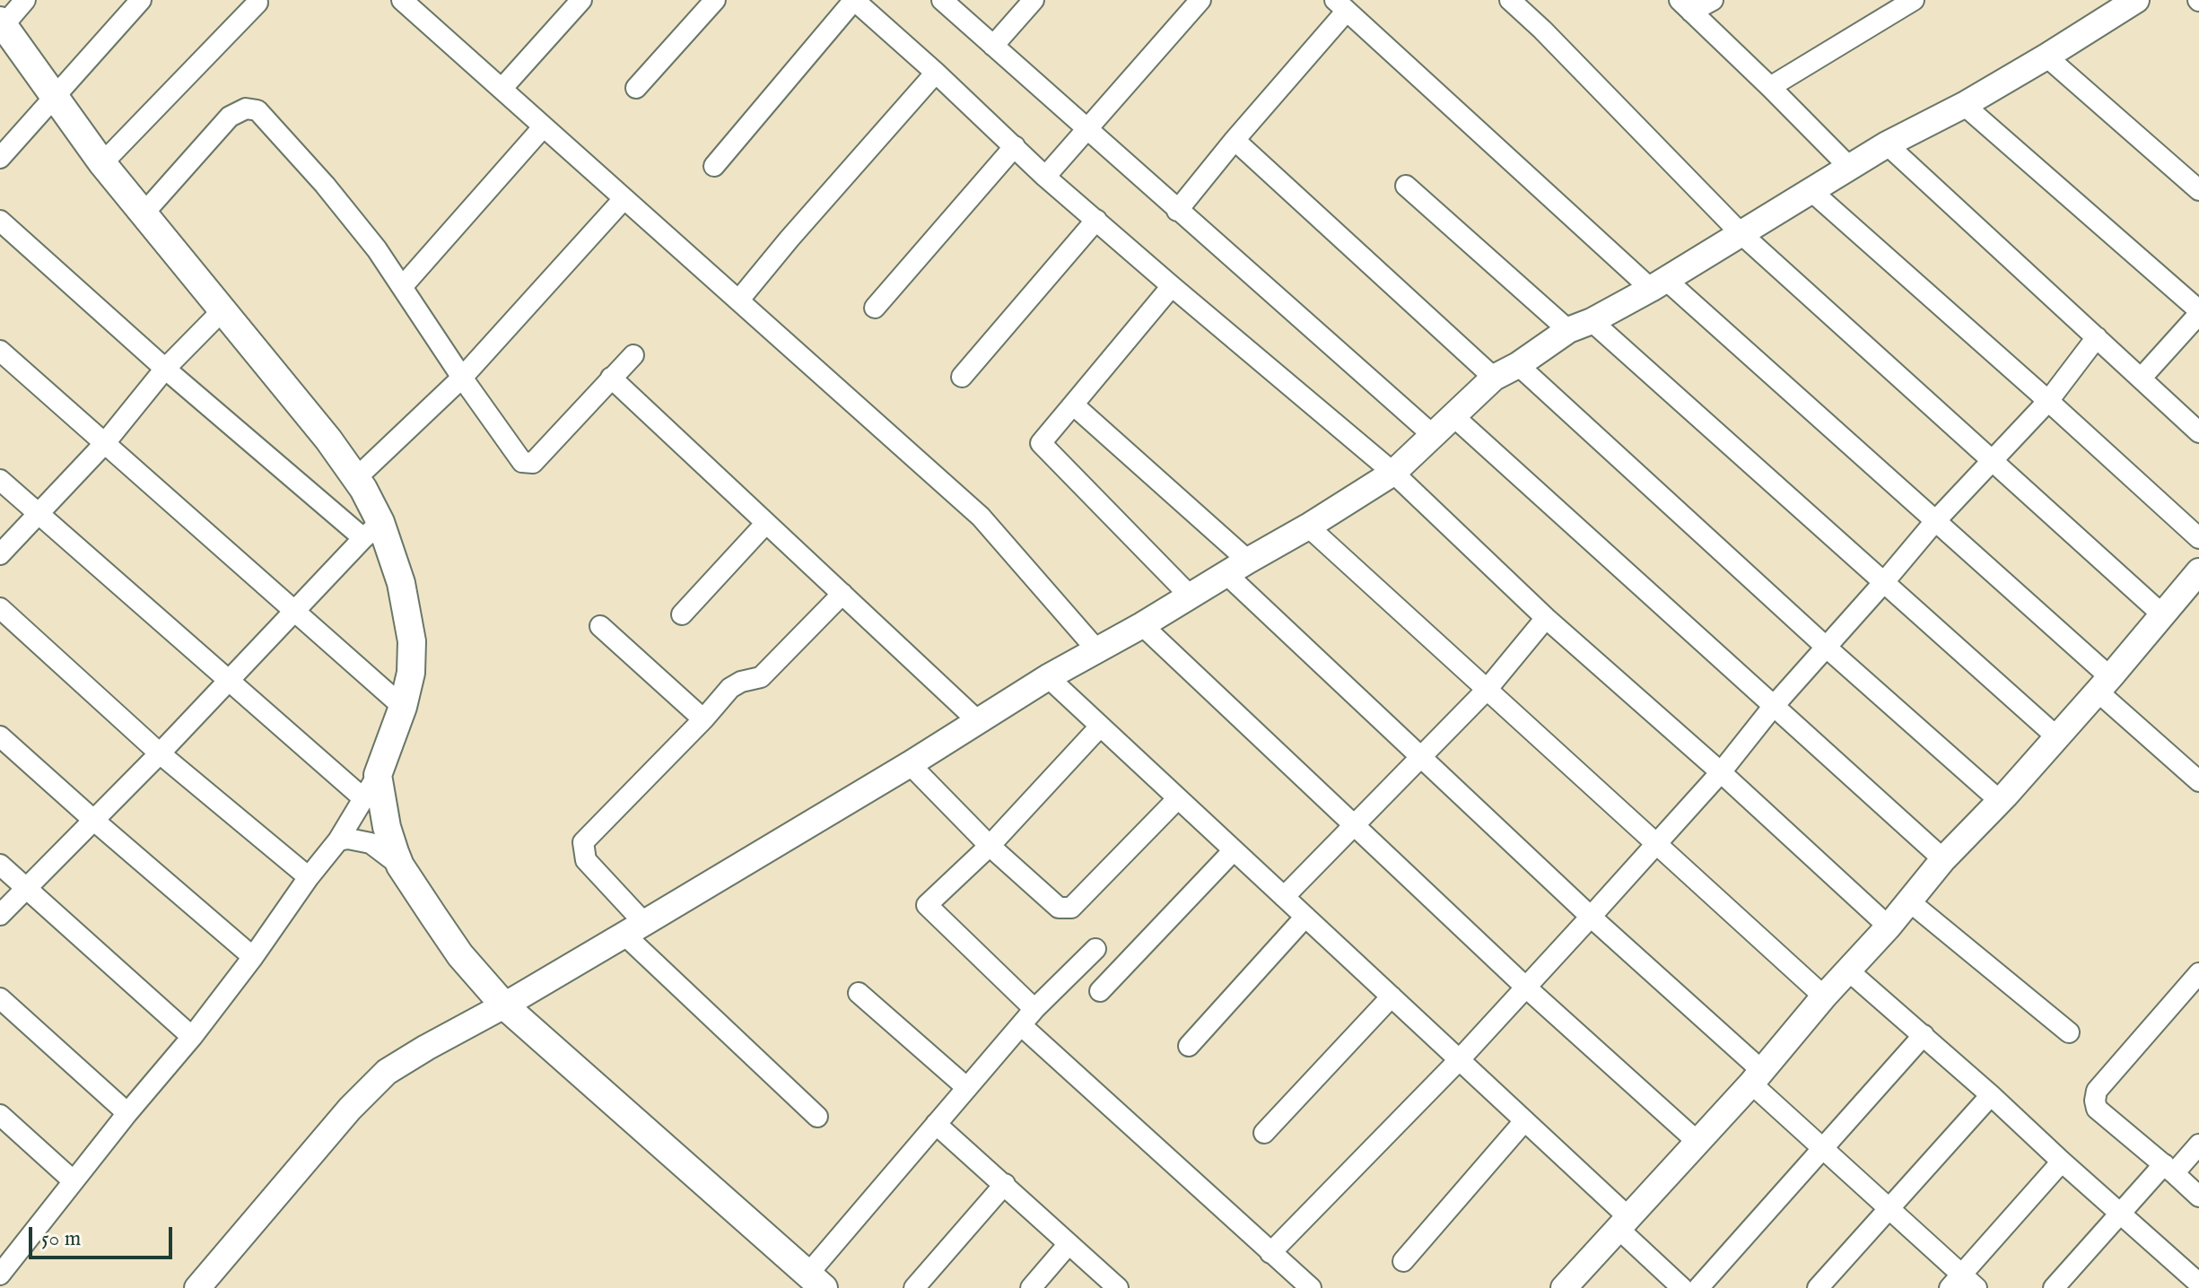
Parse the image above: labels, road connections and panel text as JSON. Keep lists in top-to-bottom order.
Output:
{
  "scale_bar": "50 m"
}
